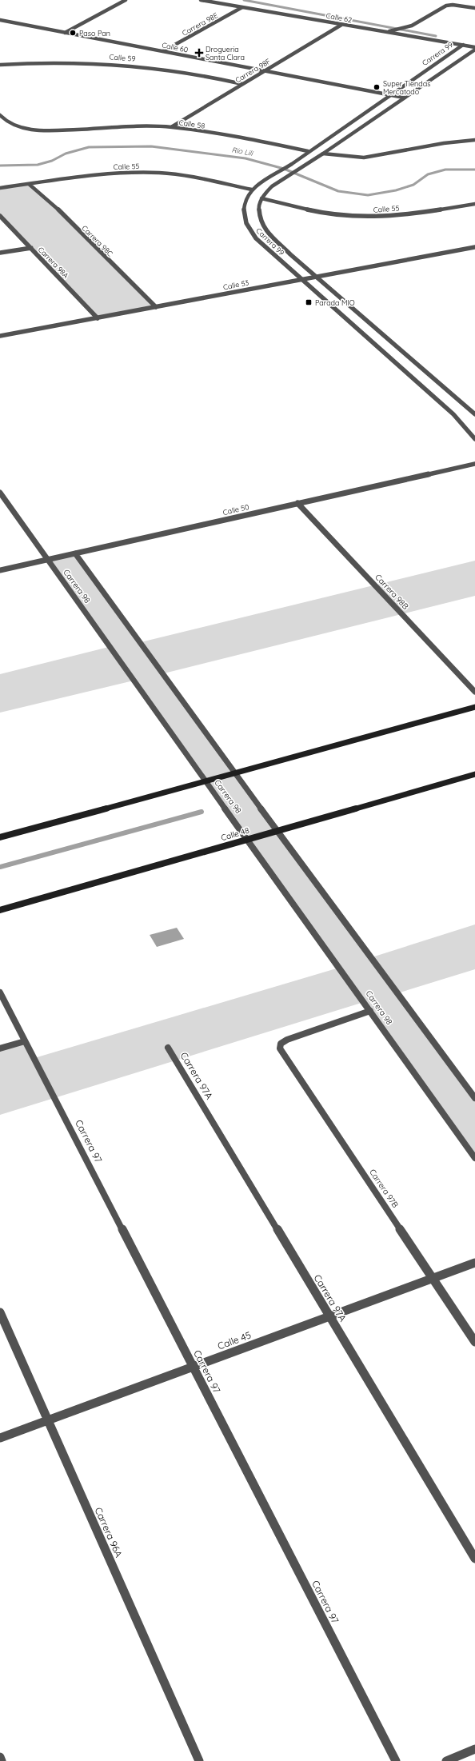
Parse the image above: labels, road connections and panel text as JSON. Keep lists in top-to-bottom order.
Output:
{
  "streets": {
    "main road": ["Calle 48"],
    "street": [
      "Calle 62",
      "Carrera 98E",
      "Calle 60",
      "Carrera 99",
      "Calle 59",
      "Carrera 98F",
      "Calle 58",
      "Calle 55",
      "Carrera 98C",
      "Carrera 98A",
      "Calle 53",
      "Calle 50",
      "Carrera 98",
      "Carrera 98B",
      "Carrera 97A",
      "Carrera 97",
      "Carrera 97B",
      "Calle 45",
      "Carrera 96A"
    ]
  },
  "crossings": [
    ["Calle 62", "Carrera 98E"],
    ["Calle 62", "Carrera 99"],
    ["Calle 62", "Carrera 98F"],
    ["Carrera 98E", "Calle 60"],
    ["Calle 60", "Carrera 99"],
    ["Calle 60", "Carrera 98F"],
    ["Carrera 99", "Calle 58"],
    ["Carrera 99", "Calle 55"],
    ["Carrera 99", "Calle 53"],
    ["Calle 59", "Carrera 98F"],
    ["Carrera 98F", "Calle 58"],
    ["Calle 55", "Carrera 98C"],
    ["Carrera 98C", "Calle 53"],
    ["Carrera 98A", "Calle 53"],
    ["Calle 50", "Carrera 98"],
    ["Calle 50", "Carrera 98B"],
    ["Carrera 98", "Calle 48"],
    ["Carrera 98", "Carrera 97B"],
    ["Carrera 97A", "Calle 45"],
    ["Carrera 97", "Calle 45"],
    ["Carrera 97B", "Calle 45"],
    ["Calle 45", "Carrera 96A"]
  ],
  "water": ["Río Lili"],
  "places": {
    "other": ["Paso Pan", "Super Tiendas Mercatodo"],
    "health": ["Drogueria Santa Clara"],
    "transit": ["Parada MIO"]
  }
}
